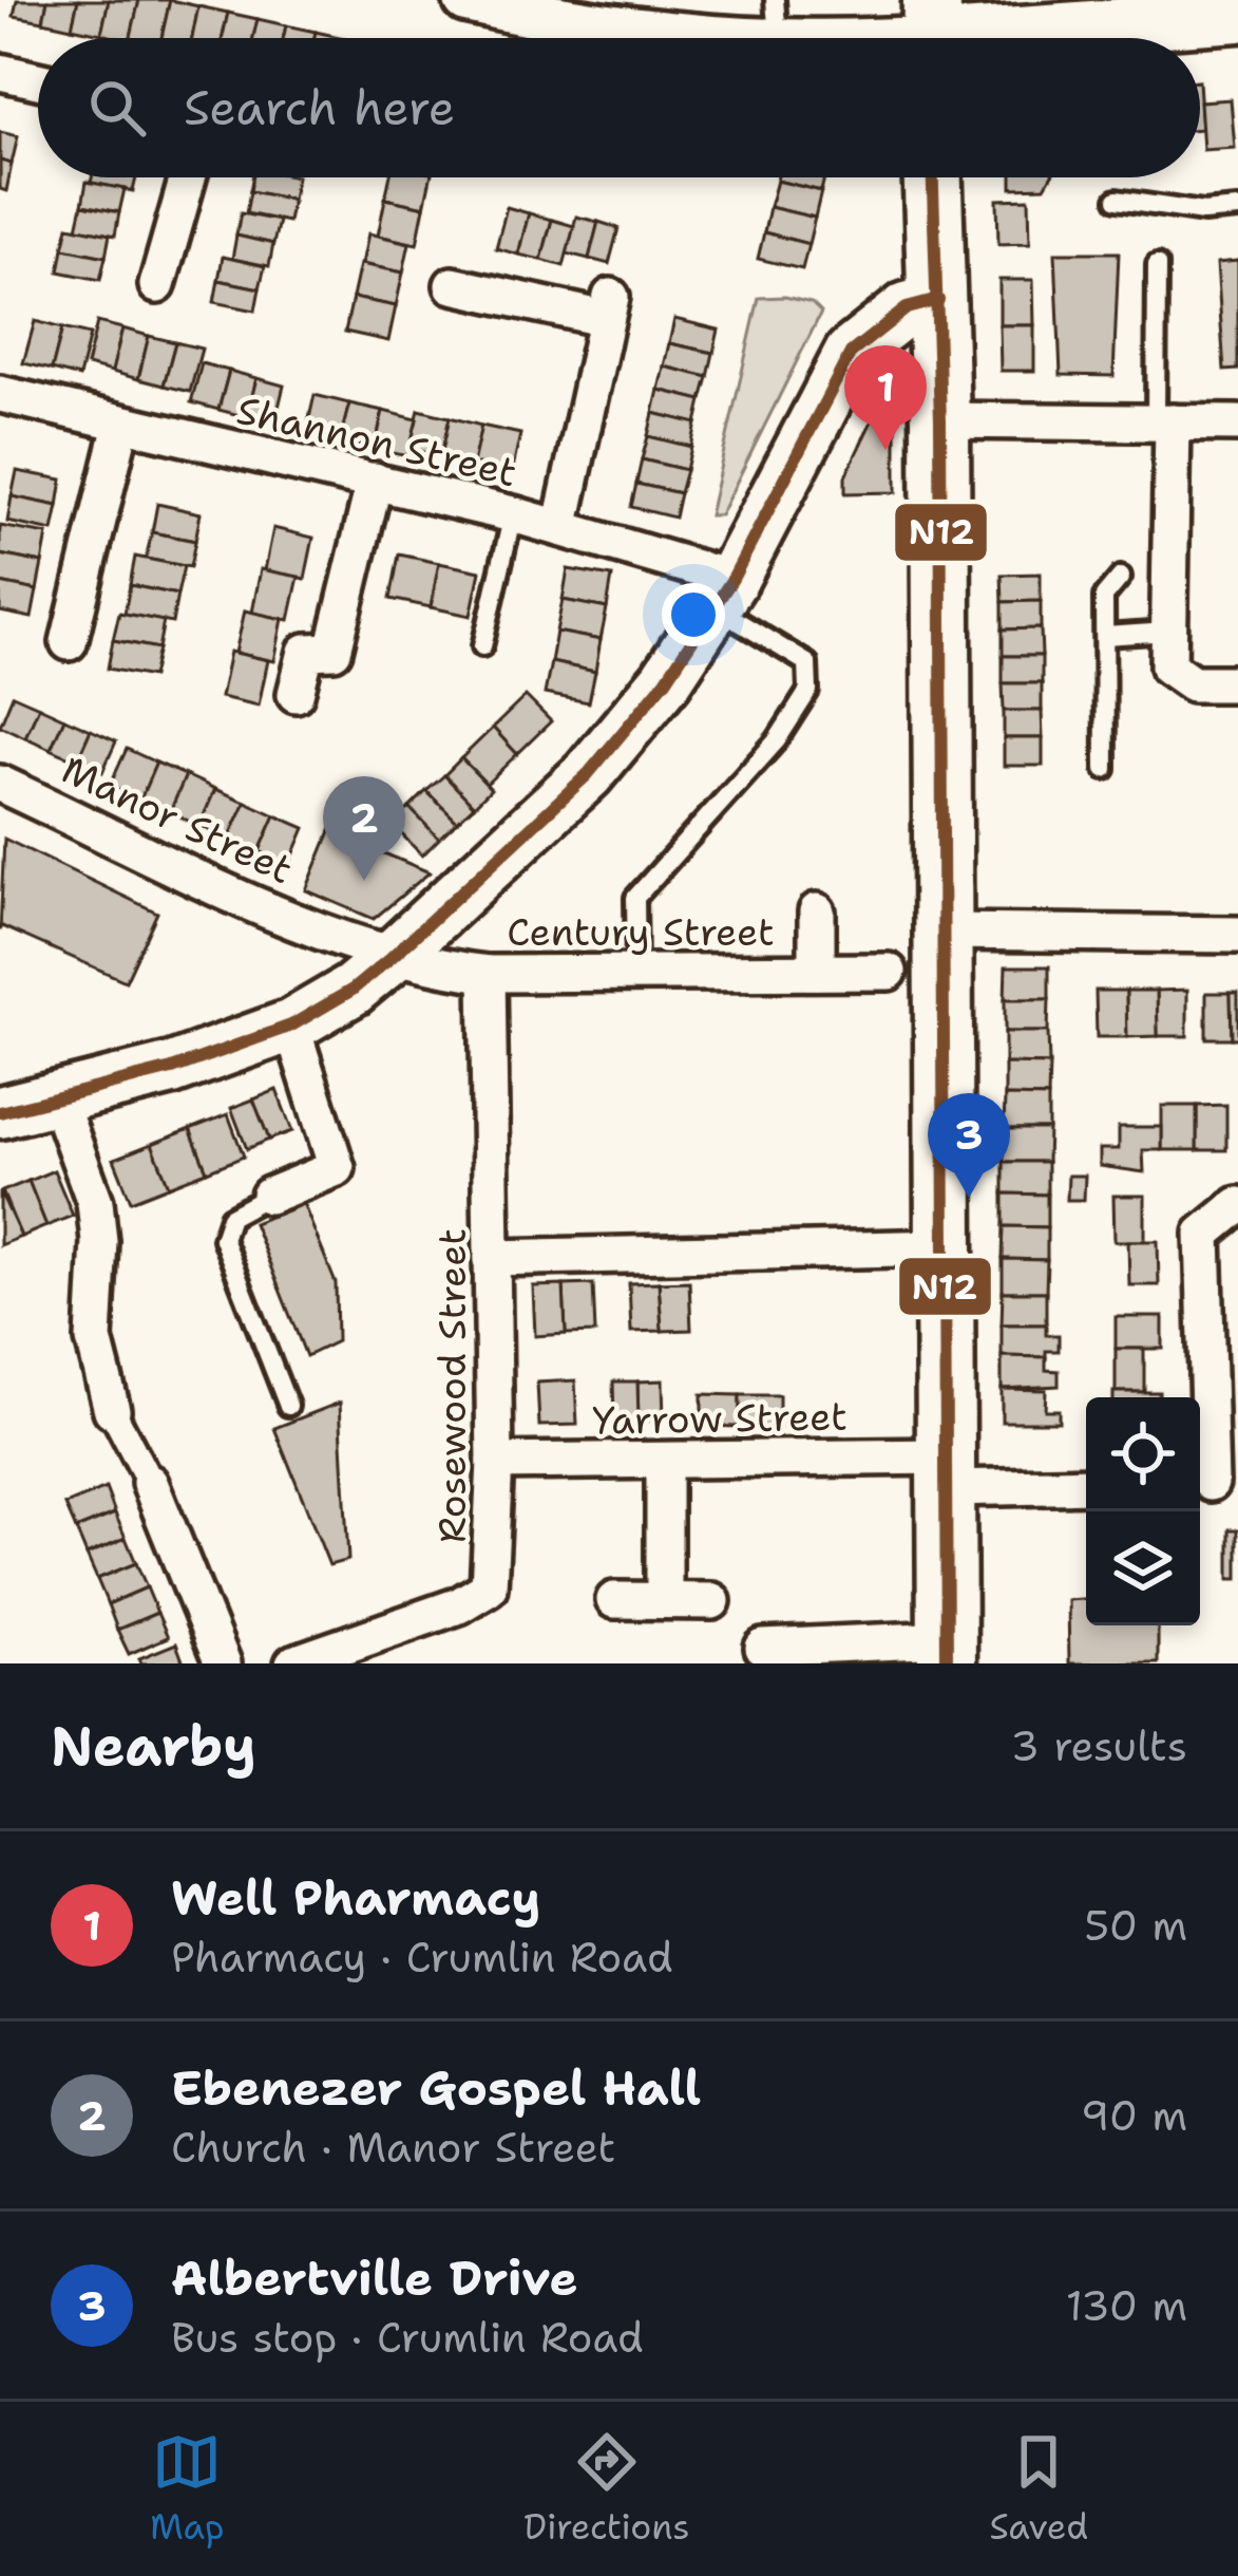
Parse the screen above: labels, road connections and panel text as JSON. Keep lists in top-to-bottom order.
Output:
{
  "streets": {
    "street": [
      "Shannon Street",
      "Manor Street",
      "Century Street",
      "Rosewood Street",
      "Yarrow Street"
    ]
  },
  "crossings": [
    ["Manor Street", "Century Street"],
    ["Century Street", "Rosewood Street"],
    ["Rosewood Street", "Yarrow Street"]
  ],
  "lines": ["transit line N12"],
  "page": {
    "search": "Search here",
    "pins": ["1", "2", "3"],
    "heading": ["Nearby", "3 results"],
    "list": [
      {
        "mark": "1",
        "name": "Well Pharmacy",
        "note": "Pharmacy · Crumlin Road",
        "value": "50 m"
      },
      {
        "mark": "2",
        "name": "Ebenezer Gospel Hall",
        "note": "Church · Manor Street",
        "value": "90 m"
      },
      {
        "mark": "3",
        "name": "Albertville Drive",
        "note": "Bus stop · Crumlin Road",
        "value": "130 m"
      }
    ],
    "nav": ["Map", "Directions", "Saved"]
  }
}
